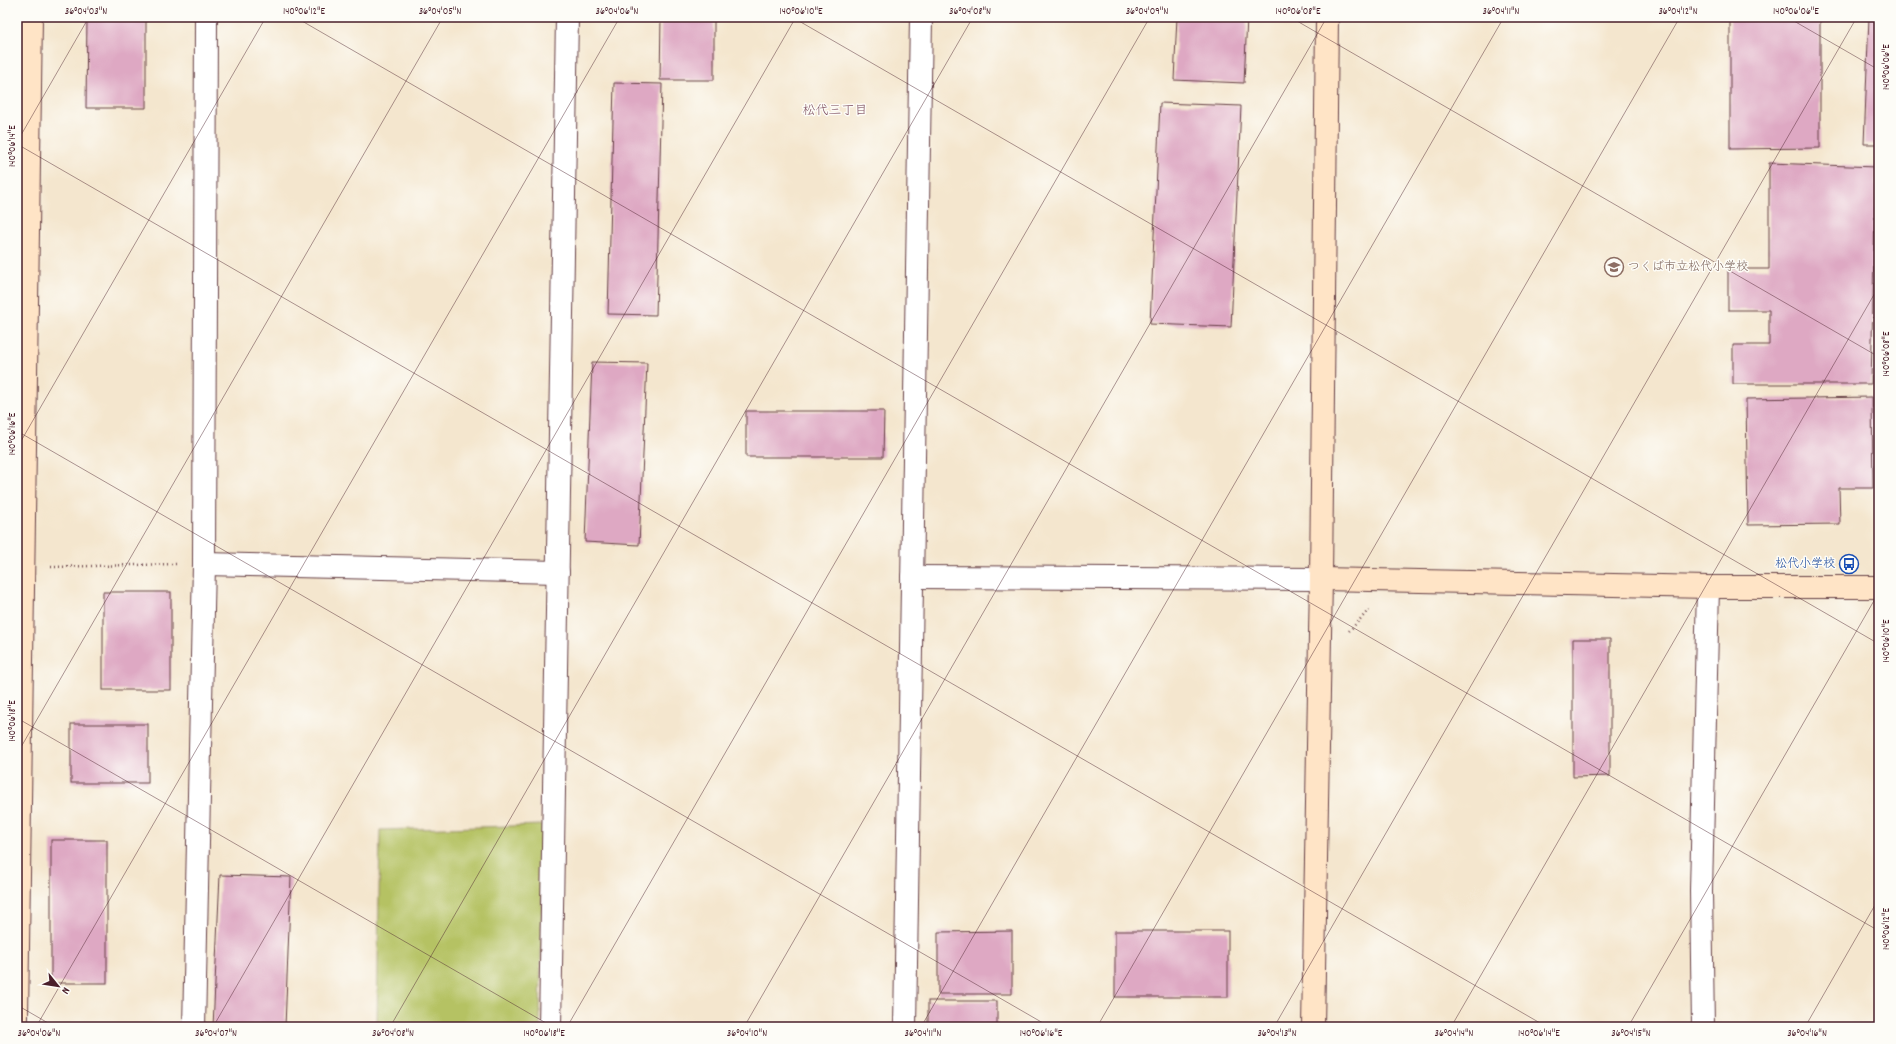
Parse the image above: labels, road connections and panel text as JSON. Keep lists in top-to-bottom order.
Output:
{
  "districts": ["松代三丁目"],
  "places": {
    "school or university": ["つくば市立松代小学校"],
    "bus stop": ["松代小学校"]
  },
  "north": "bottom right",
  "coordinates": [
    "36°04'03\"N",
    "140°06'12\"E",
    "36°04'05\"N",
    "36°04'06\"N",
    "140°06'10\"E",
    "36°04'08\"N",
    "36°04'09\"N",
    "140°06'08\"E",
    "36°04'11\"N",
    "36°04'12\"N",
    "140°06'06\"E",
    "140°06'14\"E",
    "140°06'16\"E",
    "140°06'18\"E",
    "36°04'07\"N",
    "36°04'10\"N",
    "36°04'13\"N",
    "36°04'14\"N",
    "36°04'15\"N",
    "36°04'16\"N"
  ]
}
